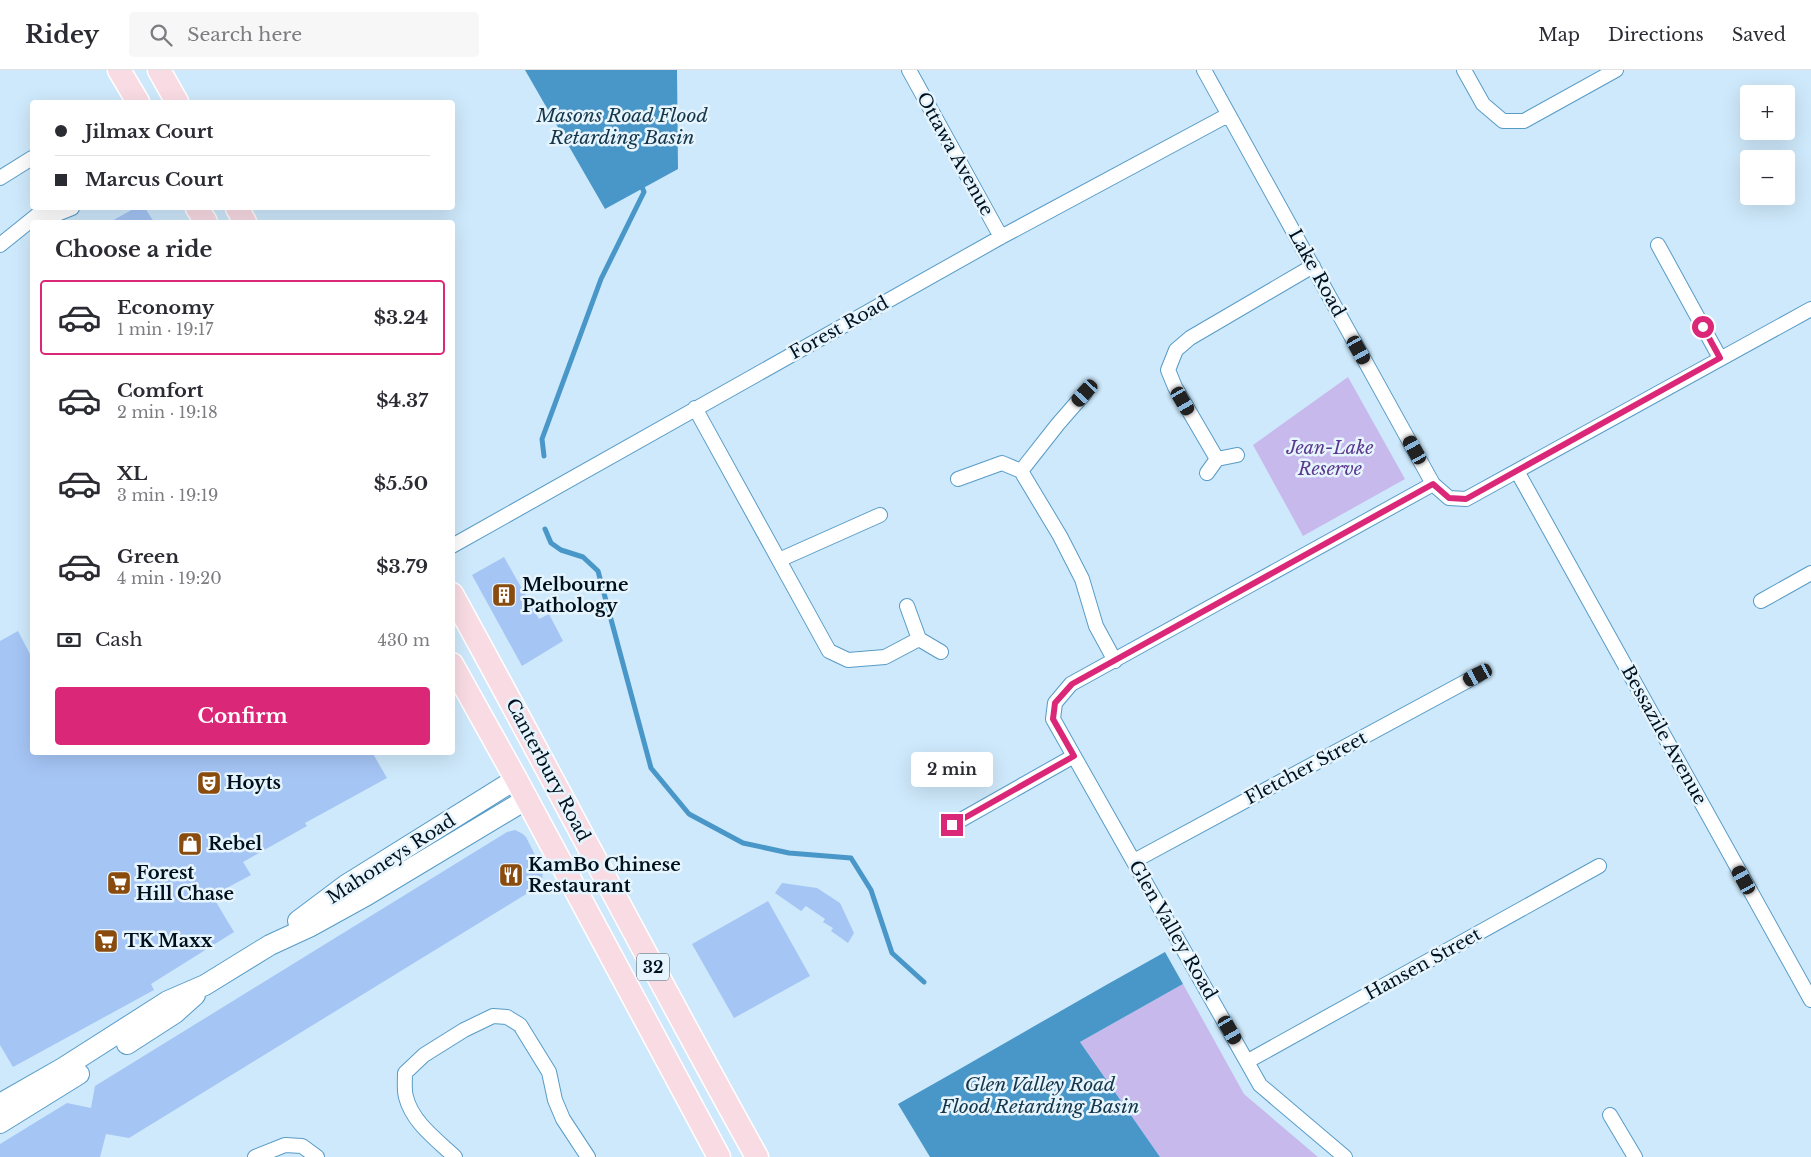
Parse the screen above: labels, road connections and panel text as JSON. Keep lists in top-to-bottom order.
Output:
{
  "streets": {
    "main road": ["Canterbury Road", "Mahoneys Road", "32"],
    "street": [
      "Ottawa Avenue",
      "Lake Road",
      "Forest Road",
      "Bessazile Avenue",
      "Fletcher Street",
      "Glen Valley Road",
      "Hansen Street"
    ]
  },
  "crossings": [
    ["Ottawa Avenue", "Forest Road"],
    ["Lake Road", "Forest Road"],
    ["Lake Road", "Bessazile Avenue"],
    ["Fletcher Street", "Glen Valley Road"],
    ["Canterbury Road", "Mahoneys Road"],
    ["Glen Valley Road", "Hansen Street"]
  ],
  "water": ["Masons Road Flood Retarding Basin", "Glen Valley Road Flood Retarding Basin"],
  "parks": ["Jean-Lake Reserve"],
  "places": {
    "building": ["Melbourne Pathology"],
    "theatre": ["Hoyts"],
    "shop": ["Rebel"],
    "restaurant": ["KamBo Chinese Restaurant"],
    "supermarket": ["Forest Hill Chase", "TK Maxx"]
  },
  "page": {
    "header": "Ridey",
    "search": "Search here",
    "nav": ["Map", "Directions", "Saved"],
    "map_buttons": ["+", "−"],
    "banner": ["Jilmax Court", "Marcus Court"],
    "heading": "Choose a ride",
    "list": [
      {
        "name": "Economy",
        "note": "1 min · 19:17",
        "value": "$3.24"
      },
      {
        "name": "Comfort",
        "note": "2 min · 19:18",
        "value": "$4.37"
      },
      {
        "name": "XL",
        "note": "3 min · 19:19",
        "value": "$5.50"
      },
      {
        "name": "Green",
        "note": "4 min · 19:20",
        "value": "$3.79"
      }
    ],
    "pay": ["Cash", "430 m"],
    "buttons": "Confirm",
    "bubble": "2 min"
  }
}
